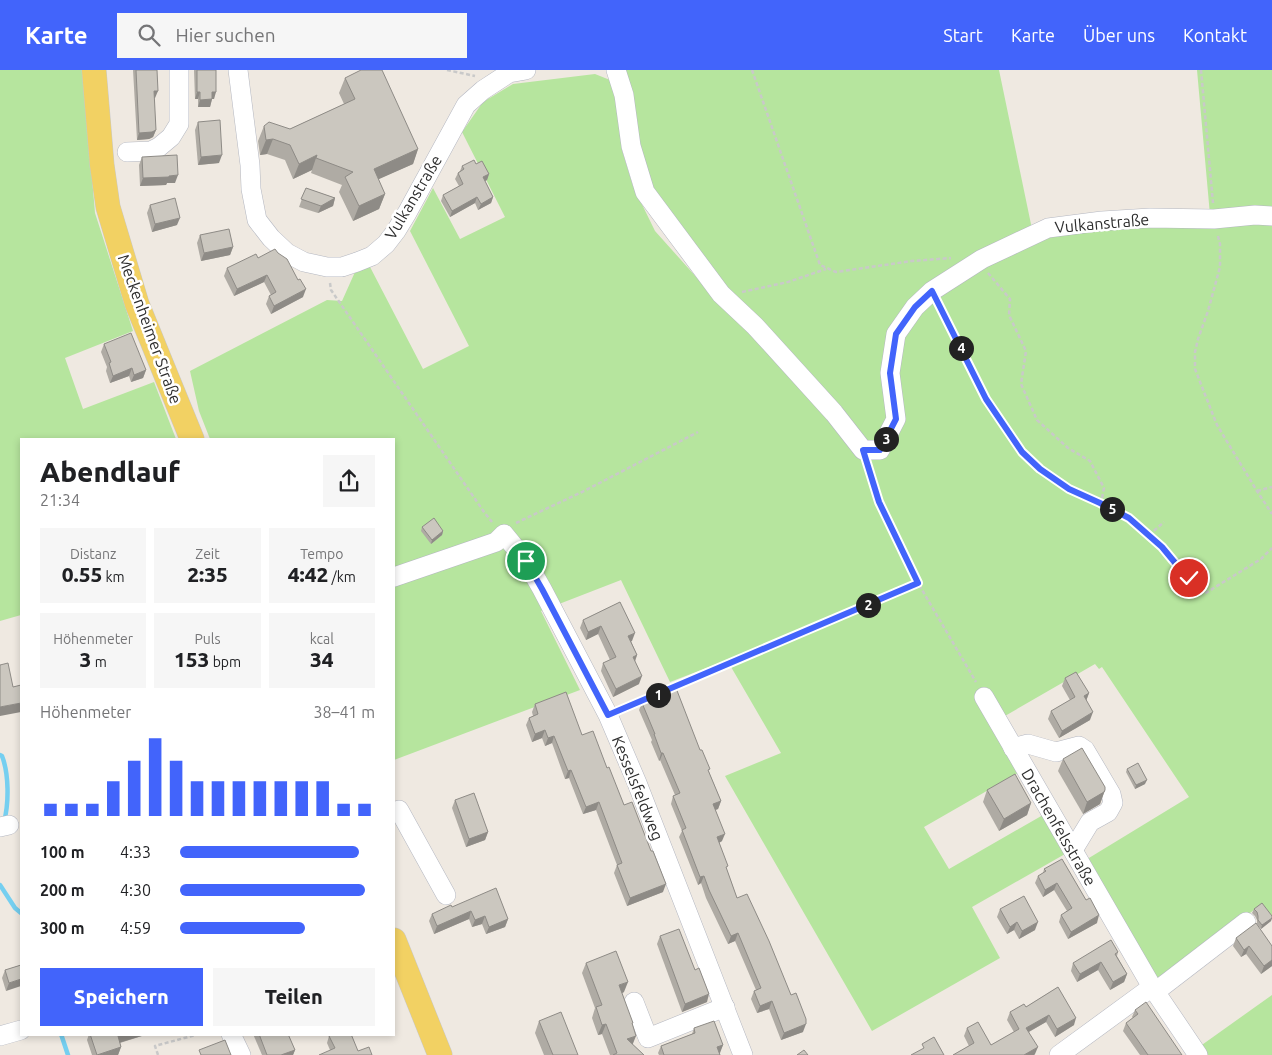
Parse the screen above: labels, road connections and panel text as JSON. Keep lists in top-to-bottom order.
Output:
{
  "streets": {
    "main road": ["Meckenheimer Straße"],
    "street": ["Vulkanstraße", "Kesselsfeldweg", "Drachenfelsstraße"]
  },
  "page": {
    "header": "Karte",
    "search": "Hier suchen",
    "nav": [
      "Start",
      "Karte",
      "Über uns",
      "Kontakt"
    ],
    "pins": [
      "4",
      "3",
      "5",
      "2",
      "1"
    ],
    "heading": ["Abendlauf", "21:34"],
    "stats": [
      ["Distanz", "0.55 km"],
      ["Zeit", "2:35"],
      ["Tempo", "4:42 /km"],
      ["Höhenmeter", "3 m"],
      ["Puls", "153 bpm"],
      ["kcal", "34"]
    ],
    "chart": ["Höhenmeter", "38–41 m"],
    "list": [
      {
        "name": "100 m",
        "note": "4:33"
      },
      {
        "name": "200 m",
        "note": "4:30"
      },
      {
        "name": "300 m",
        "note": "4:59"
      }
    ],
    "buttons": ["Speichern", "Teilen"]
  }
}
